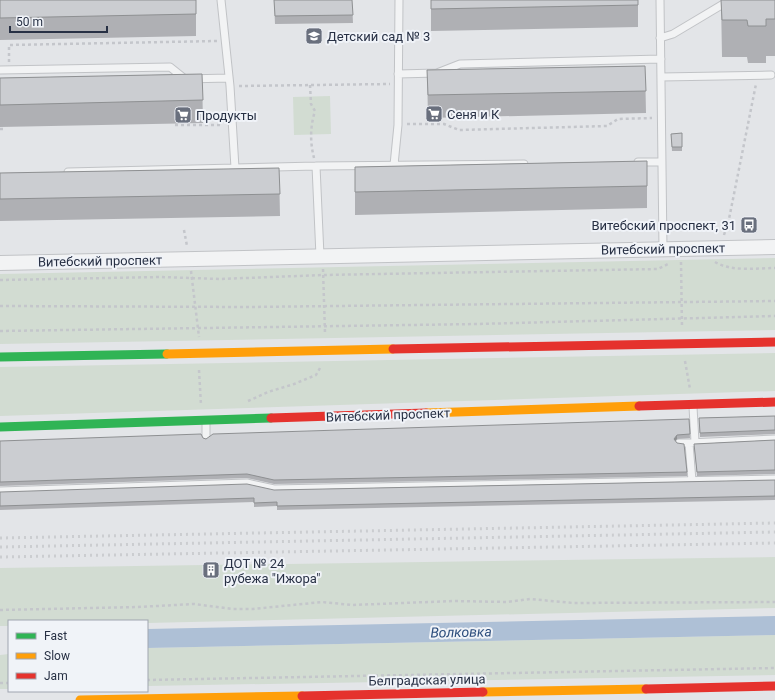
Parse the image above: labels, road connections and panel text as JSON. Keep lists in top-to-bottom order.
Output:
{
  "streets": {
    "main road": ["Витебский проспект", "Белградская улица"]
  },
  "water": ["Волковка"],
  "places": {
    "school or university": ["Детский сад № 3"],
    "supermarket": ["Сеня и К", "Продукты"],
    "bus stop": ["Витебский проспект, 31"],
    "building": ["ДОТ № 24 рубежа \"Ижора\""]
  },
  "legend": ["Fast", "Slow", "Jam"],
  "scale_bar": "50 m"
}
